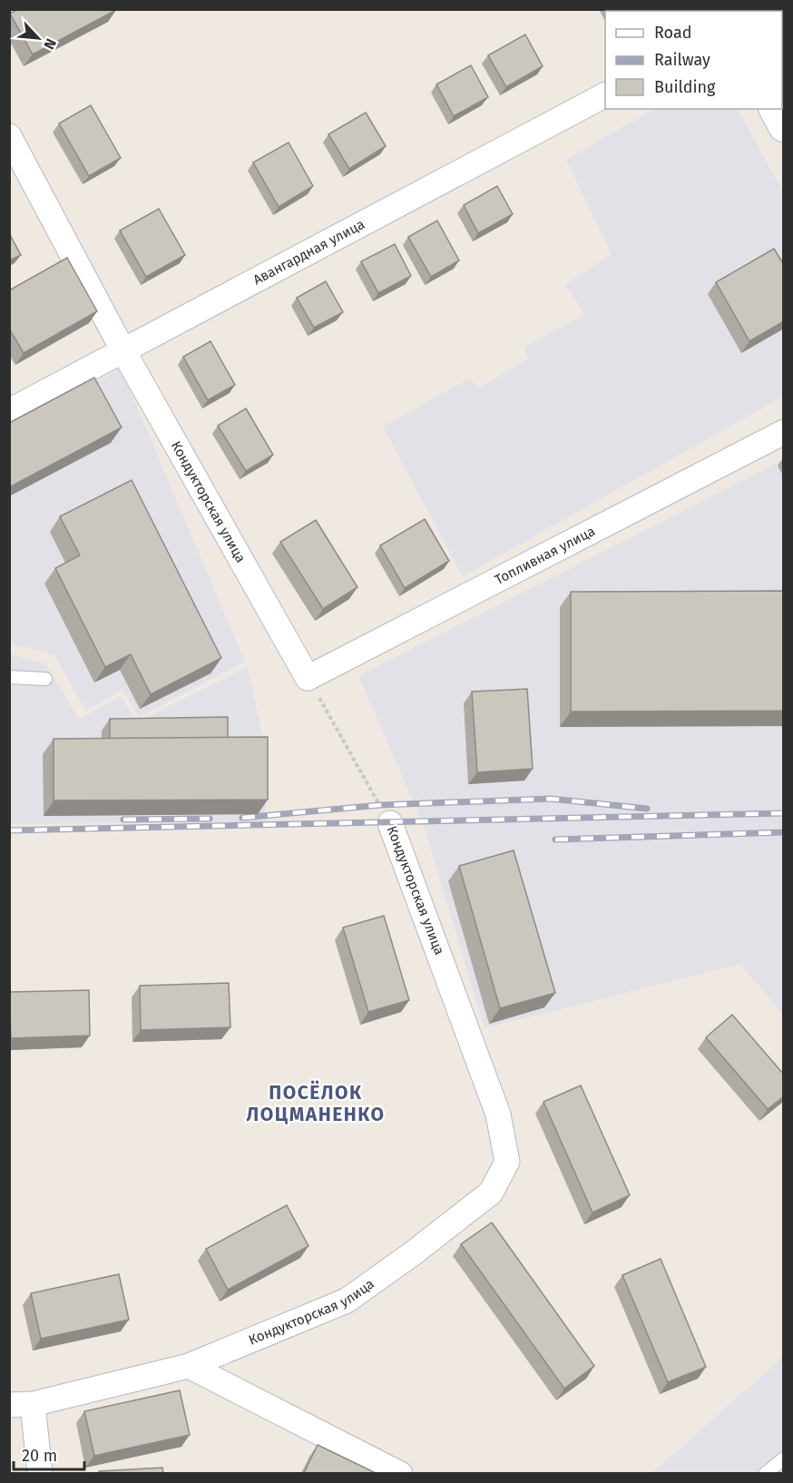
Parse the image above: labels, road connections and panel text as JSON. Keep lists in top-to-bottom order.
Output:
{
  "streets": {
    "street": ["Авангардная улица", "Кондукторская улица", "Топливная улица"]
  },
  "crossings": [
    ["Авангардная улица", "Кондукторская улица"],
    ["Кондукторская улица", "Топливная улица"]
  ],
  "districts": ["ПОСЁЛОК ЛОЦМАНЕНКО"],
  "legend": ["Road", "Railway", "Building"],
  "scale_bar": "20 m",
  "north": "bottom right"
}
